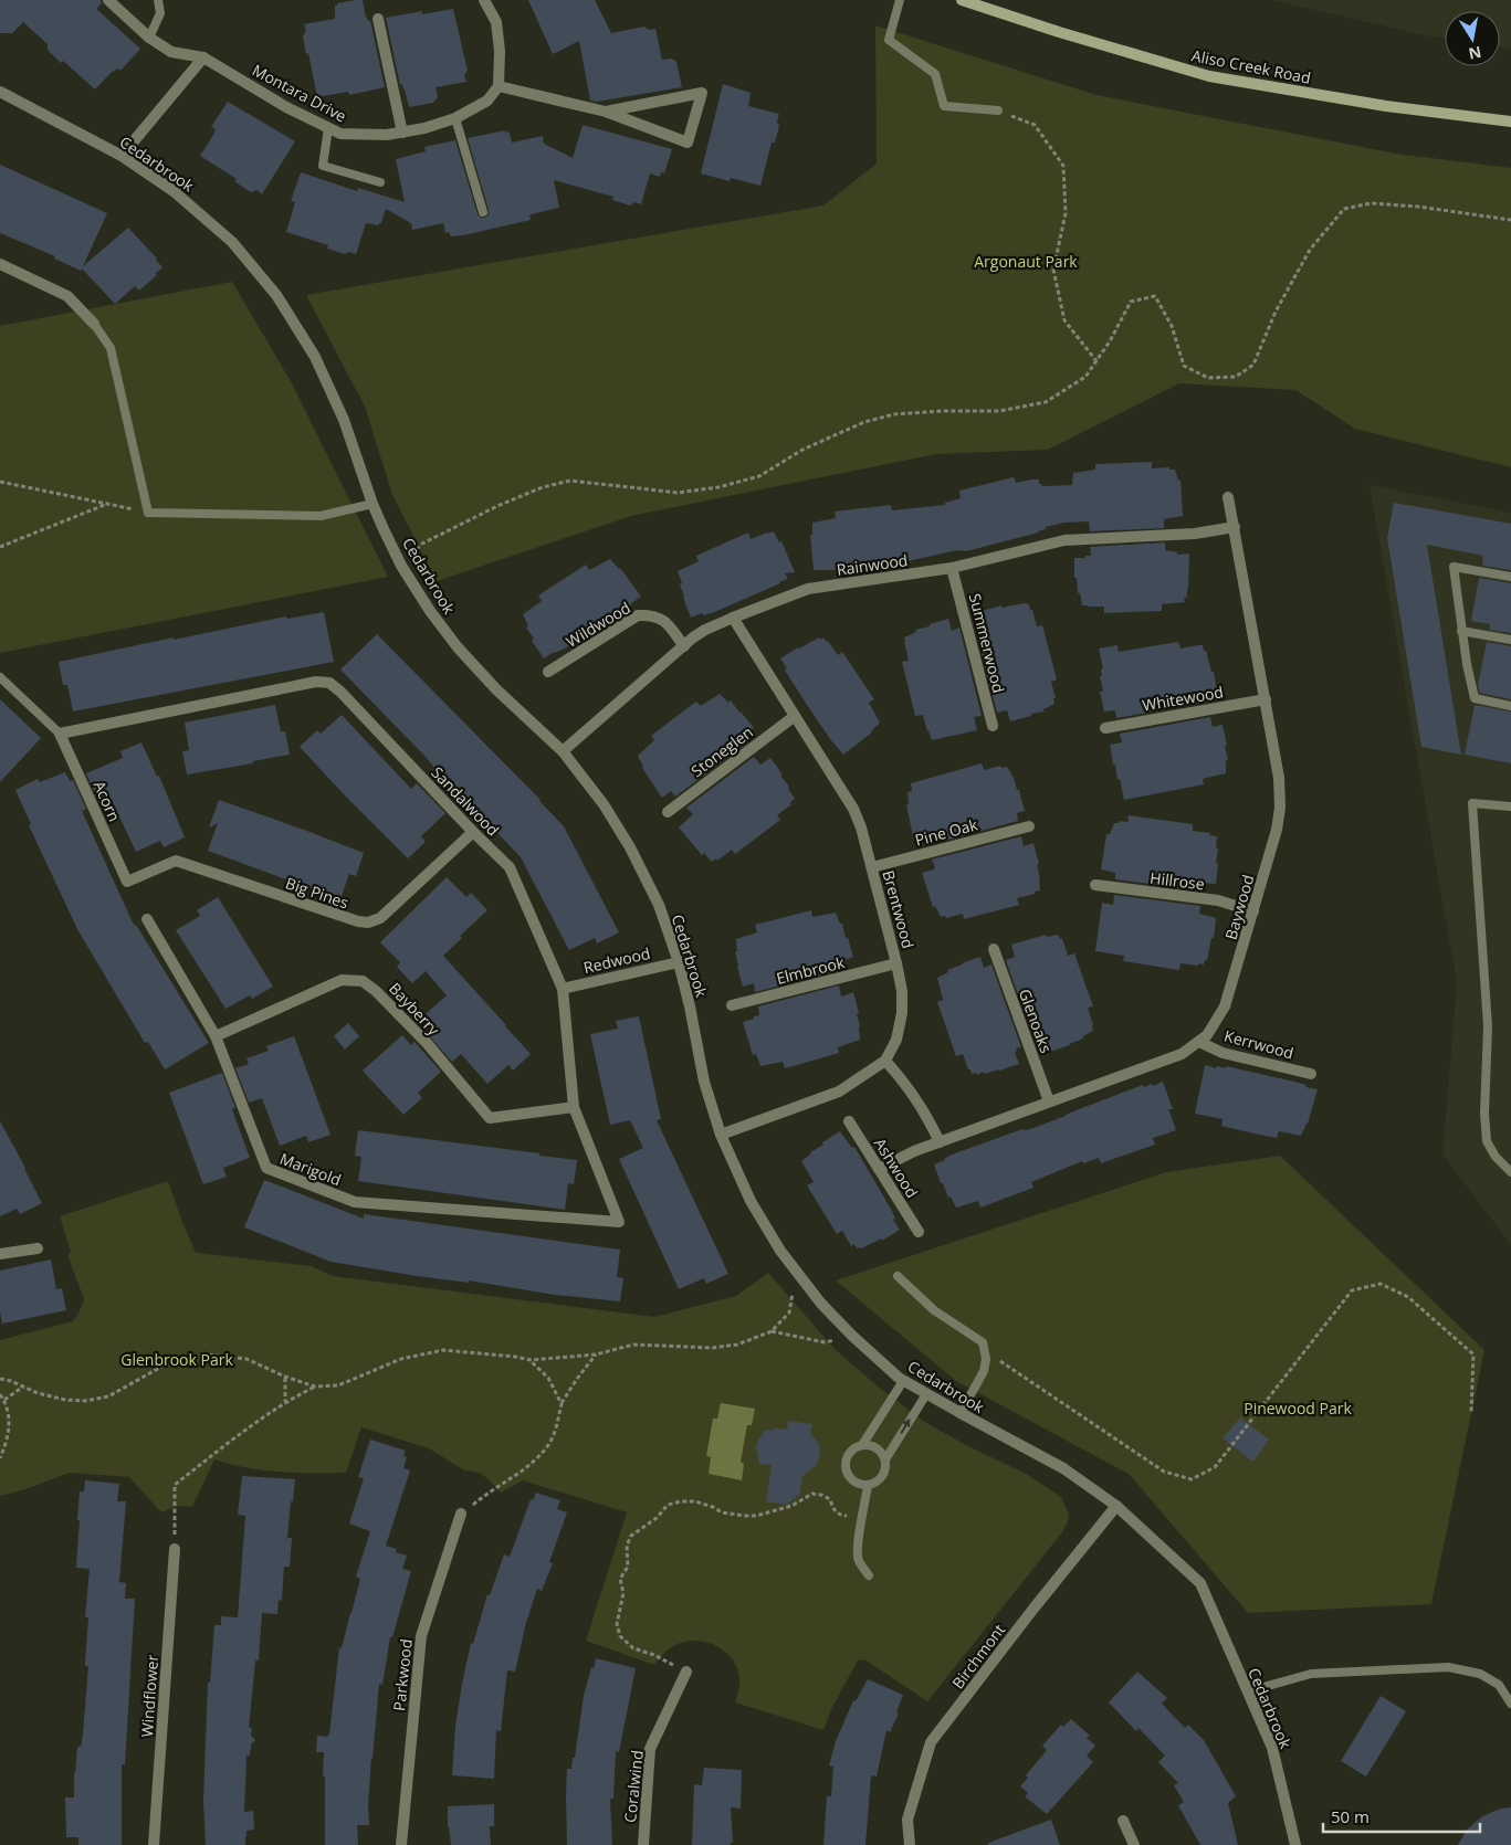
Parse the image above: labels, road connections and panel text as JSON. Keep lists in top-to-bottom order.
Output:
{
  "streets": {
    "main road": ["Aliso Creek Road"],
    "street": [
      "Montara Drive",
      "Cedarbrook",
      "Rainwood",
      "Wildwood",
      "Summerwood",
      "Whitewood",
      "Stoneglen",
      "Acorn",
      "Sandalwood",
      "Pine Oak",
      "Hillrose",
      "Big Pines",
      "Baywood",
      "Brentwood",
      "Redwood",
      "Elmbrook",
      "Bayberry",
      "Glenoaks",
      "Kerrwood",
      "Ashwood",
      "Marigold",
      "Birchmont",
      "Parkwood",
      "Windflower",
      "Coralwind"
    ]
  },
  "crossings": [
    ["Cedarbrook", "Rainwood"],
    ["Cedarbrook", "Redwood"],
    ["Cedarbrook", "Birchmont"],
    ["Rainwood", "Wildwood"],
    ["Rainwood", "Summerwood"],
    ["Rainwood", "Baywood"],
    ["Rainwood", "Brentwood"],
    ["Whitewood", "Baywood"],
    ["Stoneglen", "Brentwood"],
    ["Acorn", "Sandalwood"],
    ["Acorn", "Big Pines"],
    ["Sandalwood", "Big Pines"],
    ["Sandalwood", "Redwood"],
    ["Sandalwood", "Bayberry"],
    ["Sandalwood", "Marigold"],
    ["Pine Oak", "Brentwood"],
    ["Hillrose", "Baywood"],
    ["Baywood", "Glenoaks"],
    ["Baywood", "Kerrwood"],
    ["Baywood", "Ashwood"],
    ["Brentwood", "Elmbrook"],
    ["Bayberry", "Marigold"]
  ],
  "parks": ["Argonaut Park", "Glenbrook Park", "Pinewood Park"],
  "scale_bar": "50 m",
  "north": "bottom"
}
